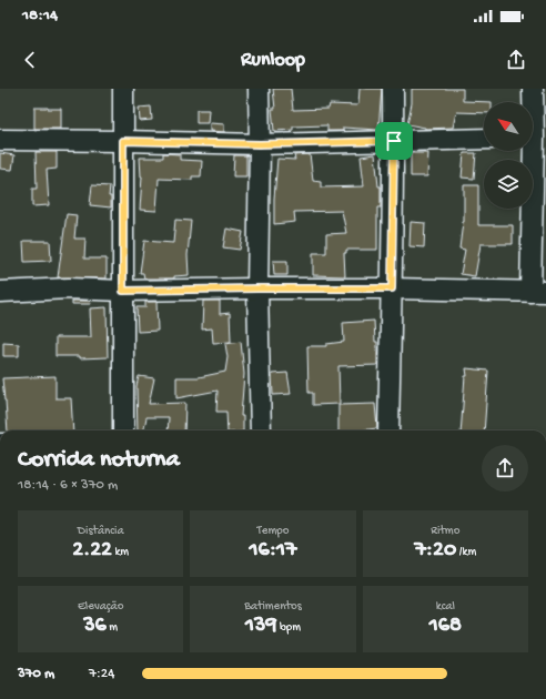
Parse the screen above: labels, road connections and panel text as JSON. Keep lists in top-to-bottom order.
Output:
{
  "north": "top left",
  "page": {
    "status": "18:14",
    "header": "Runloop",
    "heading": ["Corrida noturna", "18:14 · 6 × 370 m"],
    "stats": [
      ["Distância", "2.22 km"],
      ["Tempo", "16:17"],
      ["Ritmo", "7:20 /km"],
      ["Elevação", "36 m"],
      ["Batimentos", "139 bpm"],
      ["kcal", "168"]
    ],
    "list": [
      {
        "name": "370 m",
        "note": "7:24"
      }
    ]
  }
}
